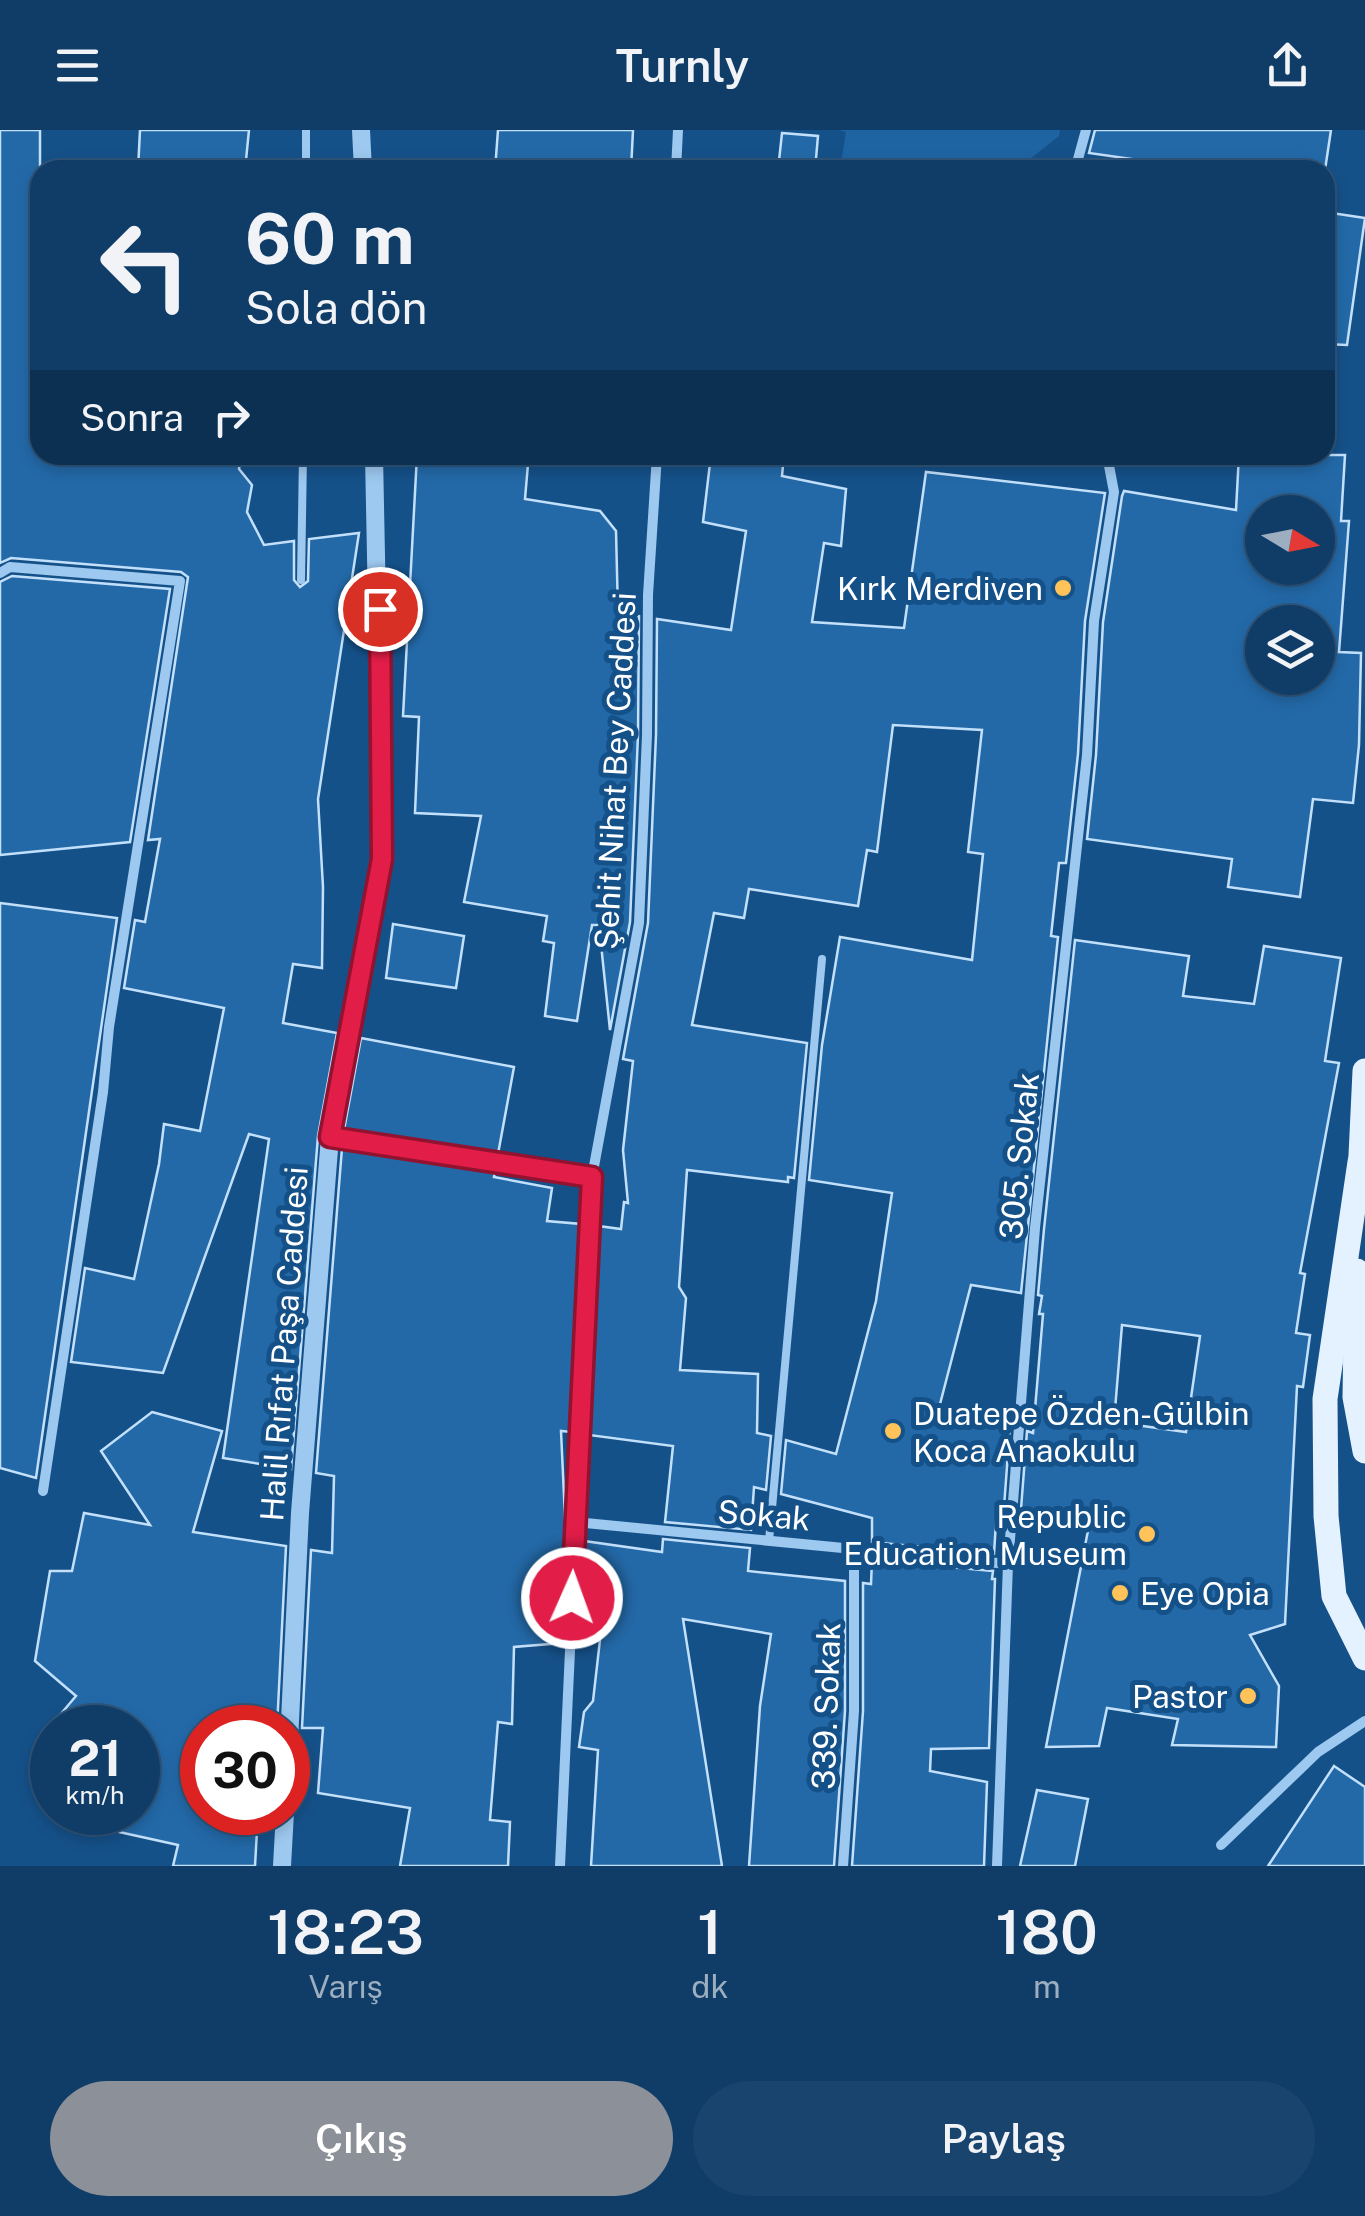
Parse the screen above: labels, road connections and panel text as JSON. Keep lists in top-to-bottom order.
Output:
{
  "streets": {
    "street": [
      "Şehit Nihat Bey Caddesi",
      "305. Sokak",
      "Halil Rıfat Paşa Caddesi",
      "Sokak",
      "339. Sokak"
    ]
  },
  "crossings": [
    ["Şehit Nihat Bey Caddesi", "Sokak"],
    ["305. Sokak", "Sokak"],
    ["Sokak", "339. Sokak"]
  ],
  "places": [
    "Kırk Merdiven",
    "Duatepe Özden-Gülbin Koca Anaokulu",
    "Republic Education Museum",
    "Eye Opia",
    "Pastor"
  ],
  "north": "right",
  "page": {
    "header": "Turnly",
    "turn": ["60 m", "Sola dön"],
    "then": "Sonra",
    "speed": "21 km/h",
    "limit": "30",
    "eta": [
      "18:23",
      "Varış",
      "1",
      "dk",
      "180",
      "m"
    ],
    "buttons": ["Çıkış", "Paylaş"]
  }
}
